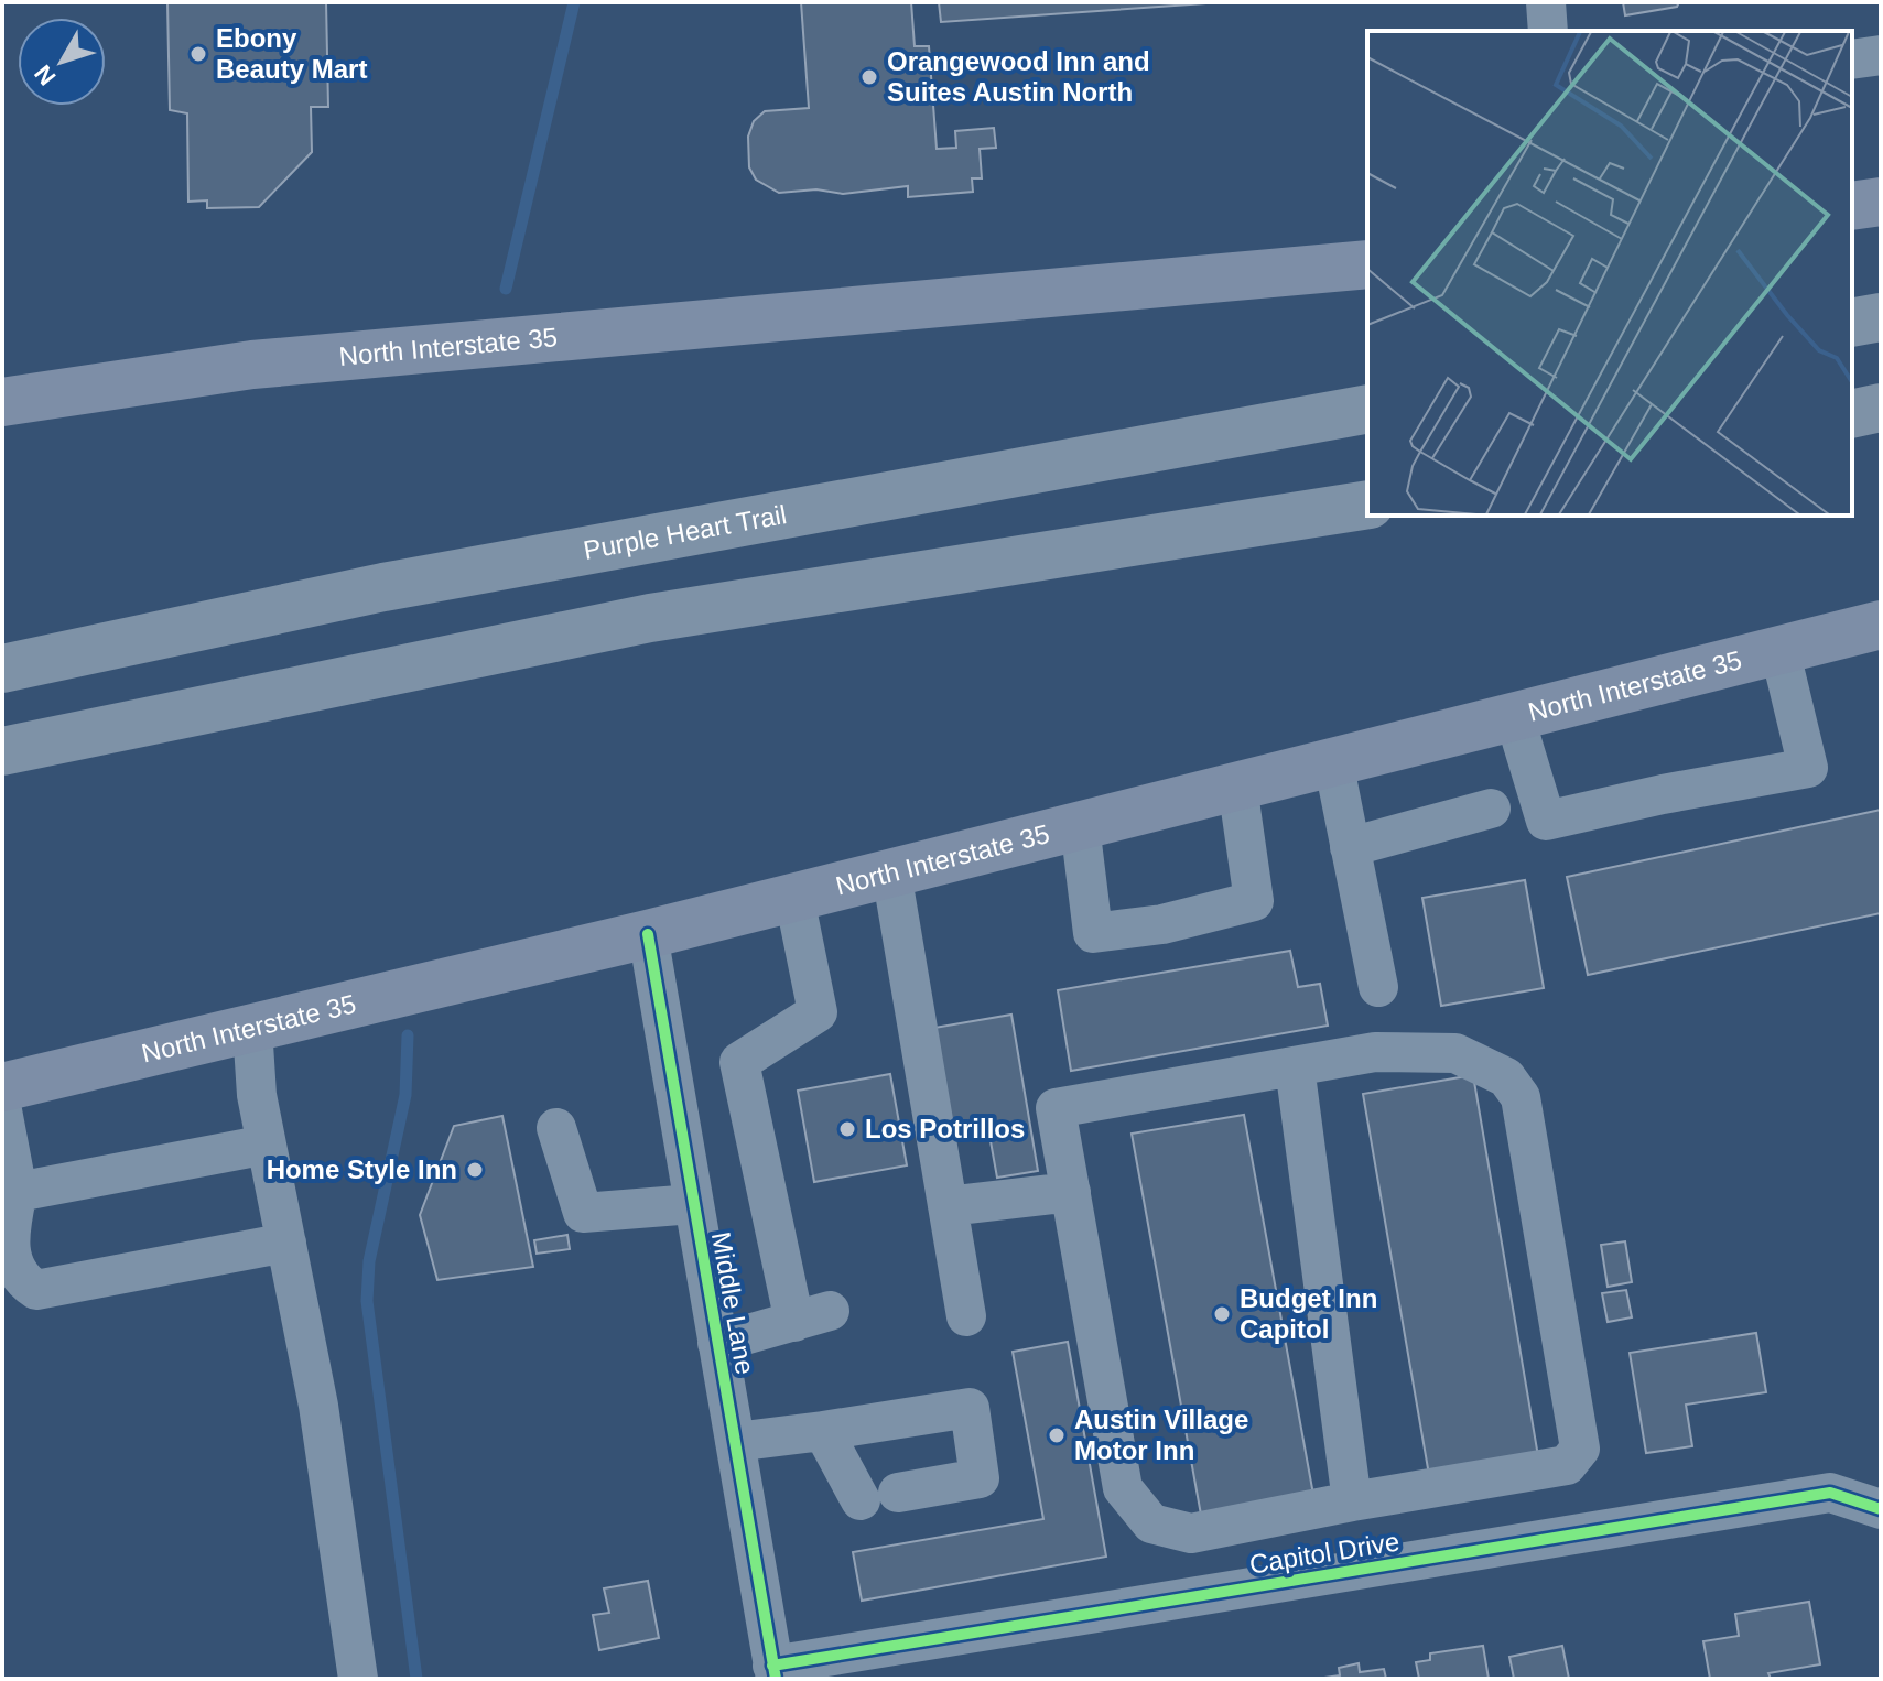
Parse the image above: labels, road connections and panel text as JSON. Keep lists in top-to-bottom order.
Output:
{
  "streets": {
    "highway": ["Purple Heart Trail"],
    "main road": ["North Interstate 35"],
    "street": ["Middle Lane", "Capitol Drive"]
  },
  "crossings": [
    ["North Interstate 35", "Middle Lane"],
    ["Middle Lane", "Capitol Drive"]
  ],
  "places": [
    "Ebony Beauty Mart",
    "Orangewood Inn and Suites Austin North",
    "Los Potrillos",
    "Home Style Inn",
    "Budget Inn Capitol",
    "Austin Village Motor Inn"
  ],
  "north": "bottom left"
}
